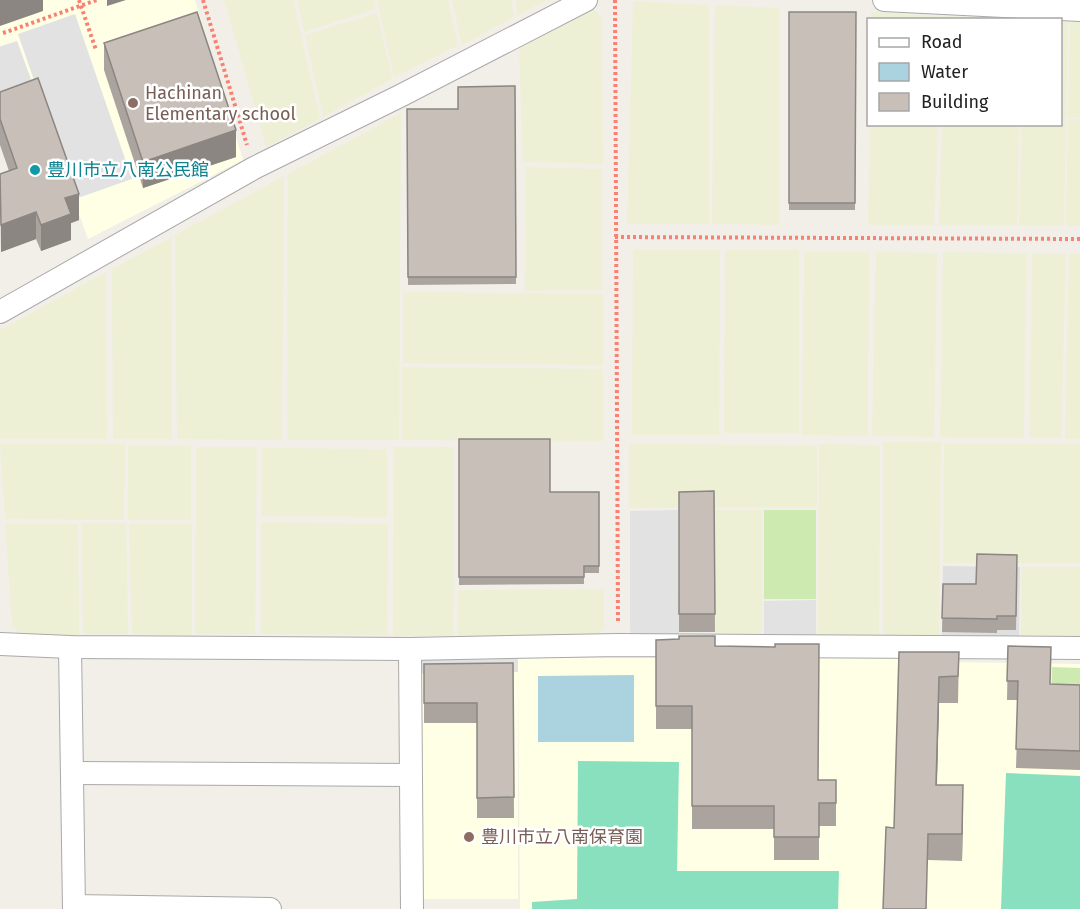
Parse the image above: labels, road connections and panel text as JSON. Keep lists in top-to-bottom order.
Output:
{
  "places": ["Hachinan Elementary school", "豊川市立八南公民館", "豊川市立八南保育園"],
  "legend": ["Road", "Water", "Building"]
}
